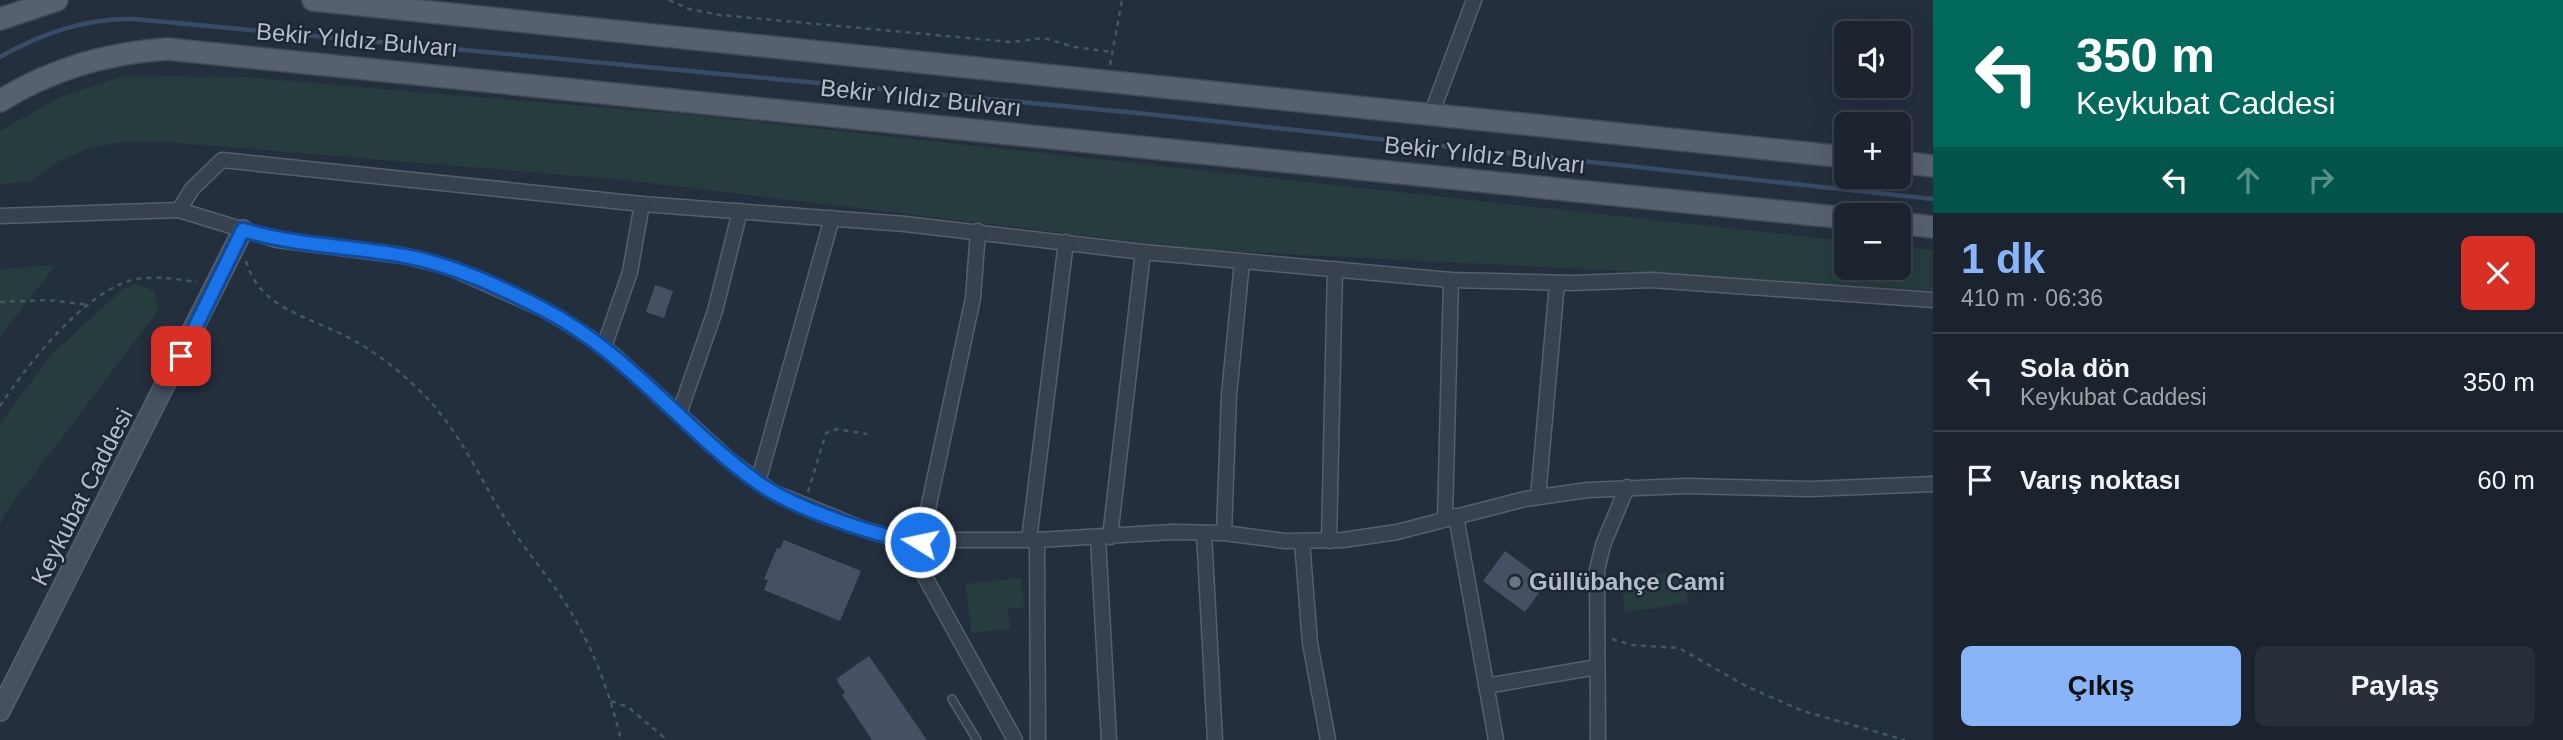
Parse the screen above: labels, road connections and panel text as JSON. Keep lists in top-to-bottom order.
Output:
{
  "streets": {
    "main road": ["Bekir Yıldız Bulvarı"],
    "street": ["Keykubat Caddesi"]
  },
  "places": ["Güllübahçe Cami"],
  "page": {
    "turn": ["350 m", "Keykubat Caddesi"],
    "map_buttons": ["+", "−"],
    "heading": ["1 dk", "410 m · 06:36"],
    "list": [
      {
        "name": "Sola dön",
        "note": "Keykubat Caddesi",
        "value": "350 m"
      },
      {
        "name": "Varış noktası",
        "value": "60 m"
      }
    ],
    "buttons": ["Çıkış", "Paylaş"]
  }
}
